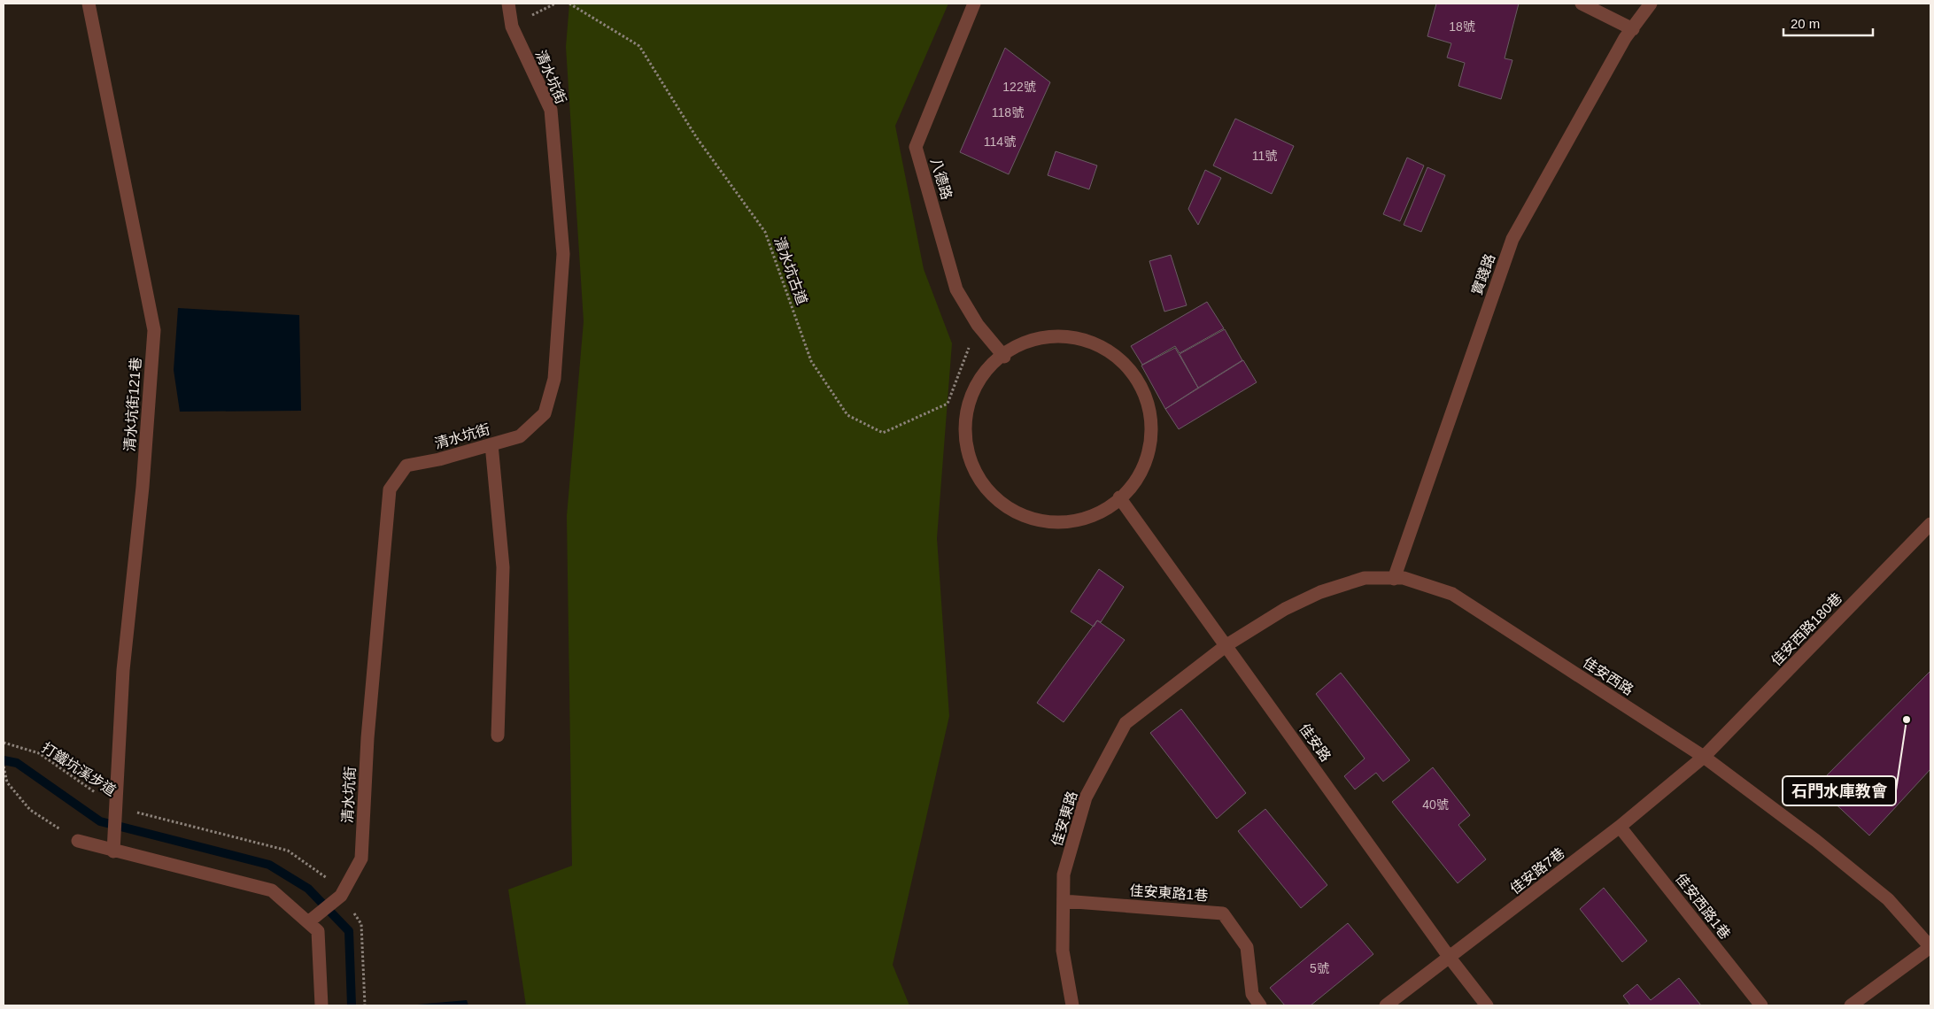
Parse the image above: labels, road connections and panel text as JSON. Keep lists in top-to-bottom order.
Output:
{
  "streets": {
    "lane": [
      "清水坑街",
      "八德路",
      "實踐路",
      "清水坑街121巷",
      "佳安西路180巷",
      "佳安西路",
      "佳安路",
      "佳安東路",
      "佳安路7巷",
      "佳安東路1巷",
      "佳安西路1巷"
    ],
    "path": ["清水坑古道", "打鐵坑溪步道"]
  },
  "crossings": [
    ["八德路", "清水坑古道"],
    ["實踐路", "佳安西路"],
    ["清水坑街121巷", "打鐵坑溪步道"],
    ["佳安西路180巷", "佳安西路"],
    ["佳安西路180巷", "佳安路7巷"],
    ["佳安西路", "佳安路"],
    ["佳安西路", "佳安東路"],
    ["佳安西路", "佳安路7巷"],
    ["佳安路", "佳安東路"],
    ["佳安路", "佳安路7巷"],
    ["佳安東路", "佳安東路1巷"],
    ["佳安路7巷", "佳安西路1巷"]
  ],
  "places": ["石門水庫教會"],
  "house_numbers": [
    "18號",
    "122號",
    "118號",
    "114號",
    "11號",
    "40號",
    "5號"
  ],
  "scale_bar": "20 m"
}
